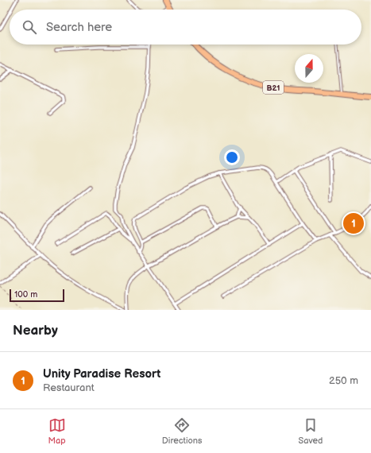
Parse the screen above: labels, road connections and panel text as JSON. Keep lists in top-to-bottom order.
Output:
{
  "streets": {
    "highway": ["B21"]
  },
  "scale_bar": "100 m",
  "north": "top",
  "page": {
    "search": "Search here",
    "pins": "1",
    "scale": "100 m",
    "heading": "Nearby",
    "list": [
      {
        "mark": "1",
        "name": "Unity Paradise Resort",
        "note": "Restaurant",
        "value": "250 m"
      }
    ],
    "nav": ["Map", "Directions", "Saved"]
  }
}
